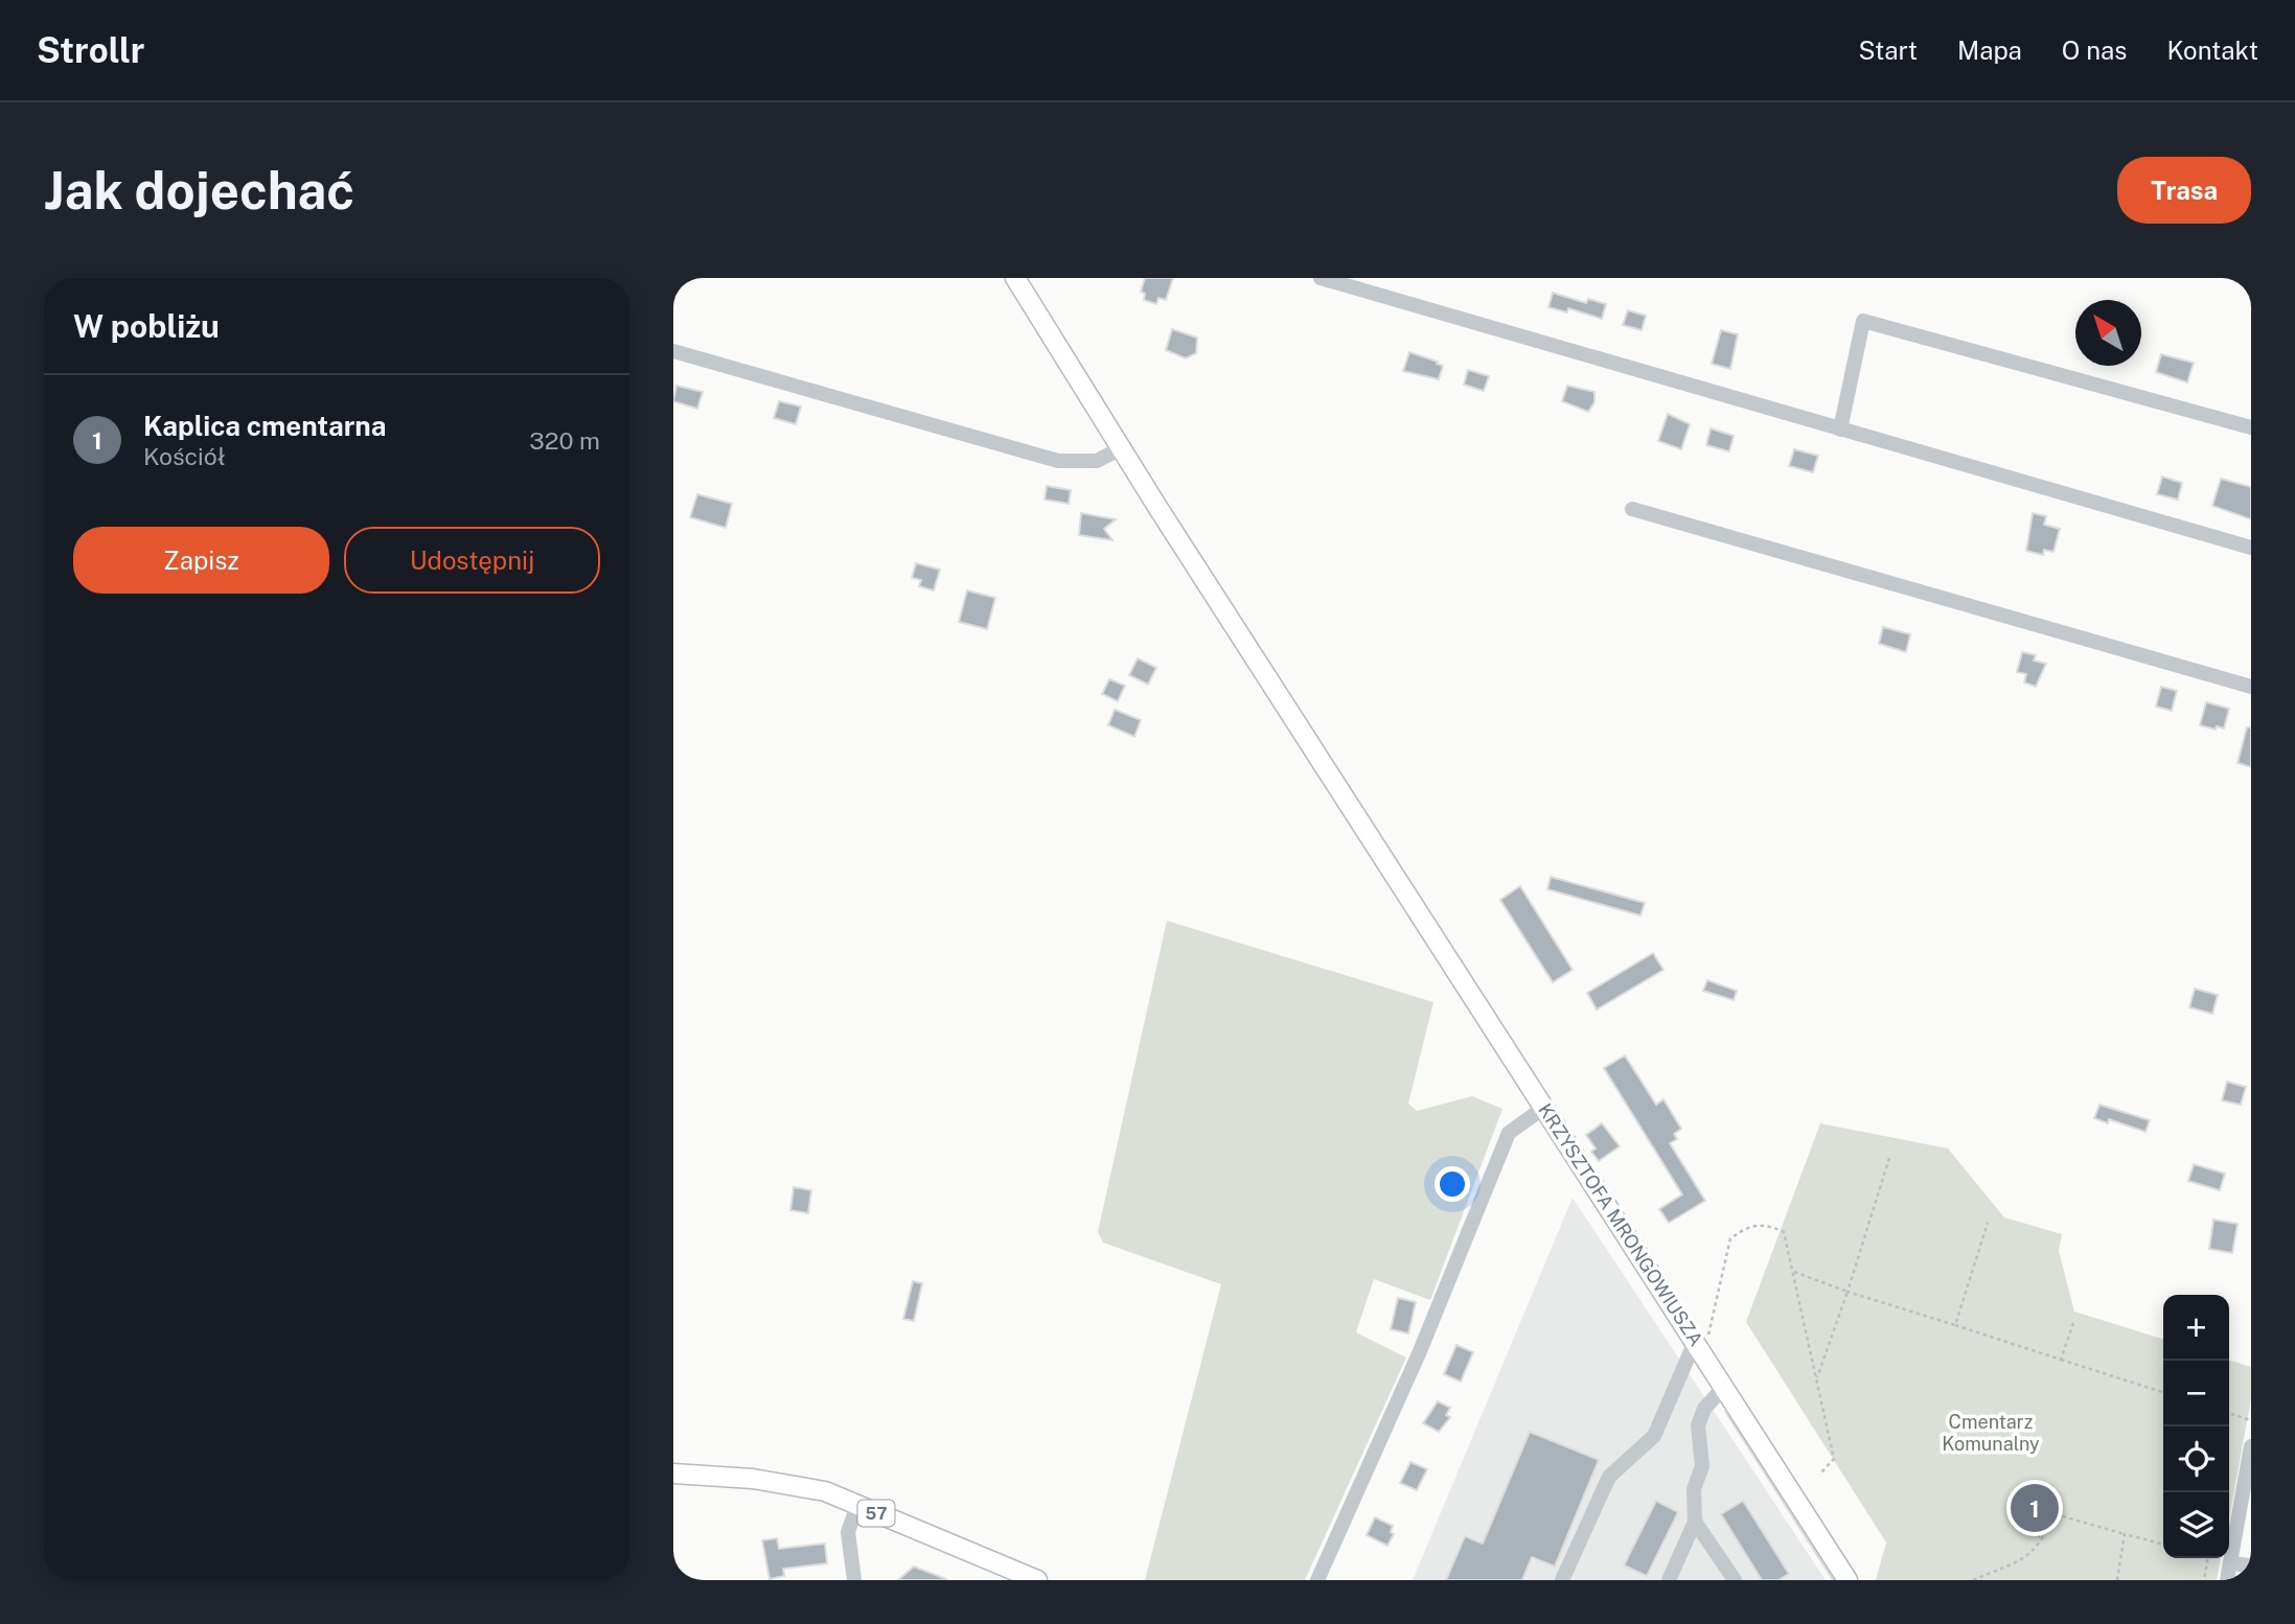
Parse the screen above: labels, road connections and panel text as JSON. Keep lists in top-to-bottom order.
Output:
{
  "streets": {
    "main road": ["KRZYSZTOFA MRONGOWIUSZA", "57"]
  },
  "parks": ["Cmentarz Komunalny"],
  "north": "top left",
  "page": {
    "header": "Strollr",
    "nav": [
      "Start",
      "Mapa",
      "O nas",
      "Kontakt"
    ],
    "buttons": [
      "Trasa",
      ["Zapisz", "Udostępnij"]
    ],
    "title": "Jak dojechać",
    "heading": "W pobliżu",
    "list": [
      {
        "mark": "1",
        "name": "Kaplica cmentarna",
        "note": "Kościół",
        "value": "320 m"
      }
    ],
    "map_buttons": ["+", "−"],
    "pins": "1"
  }
}
